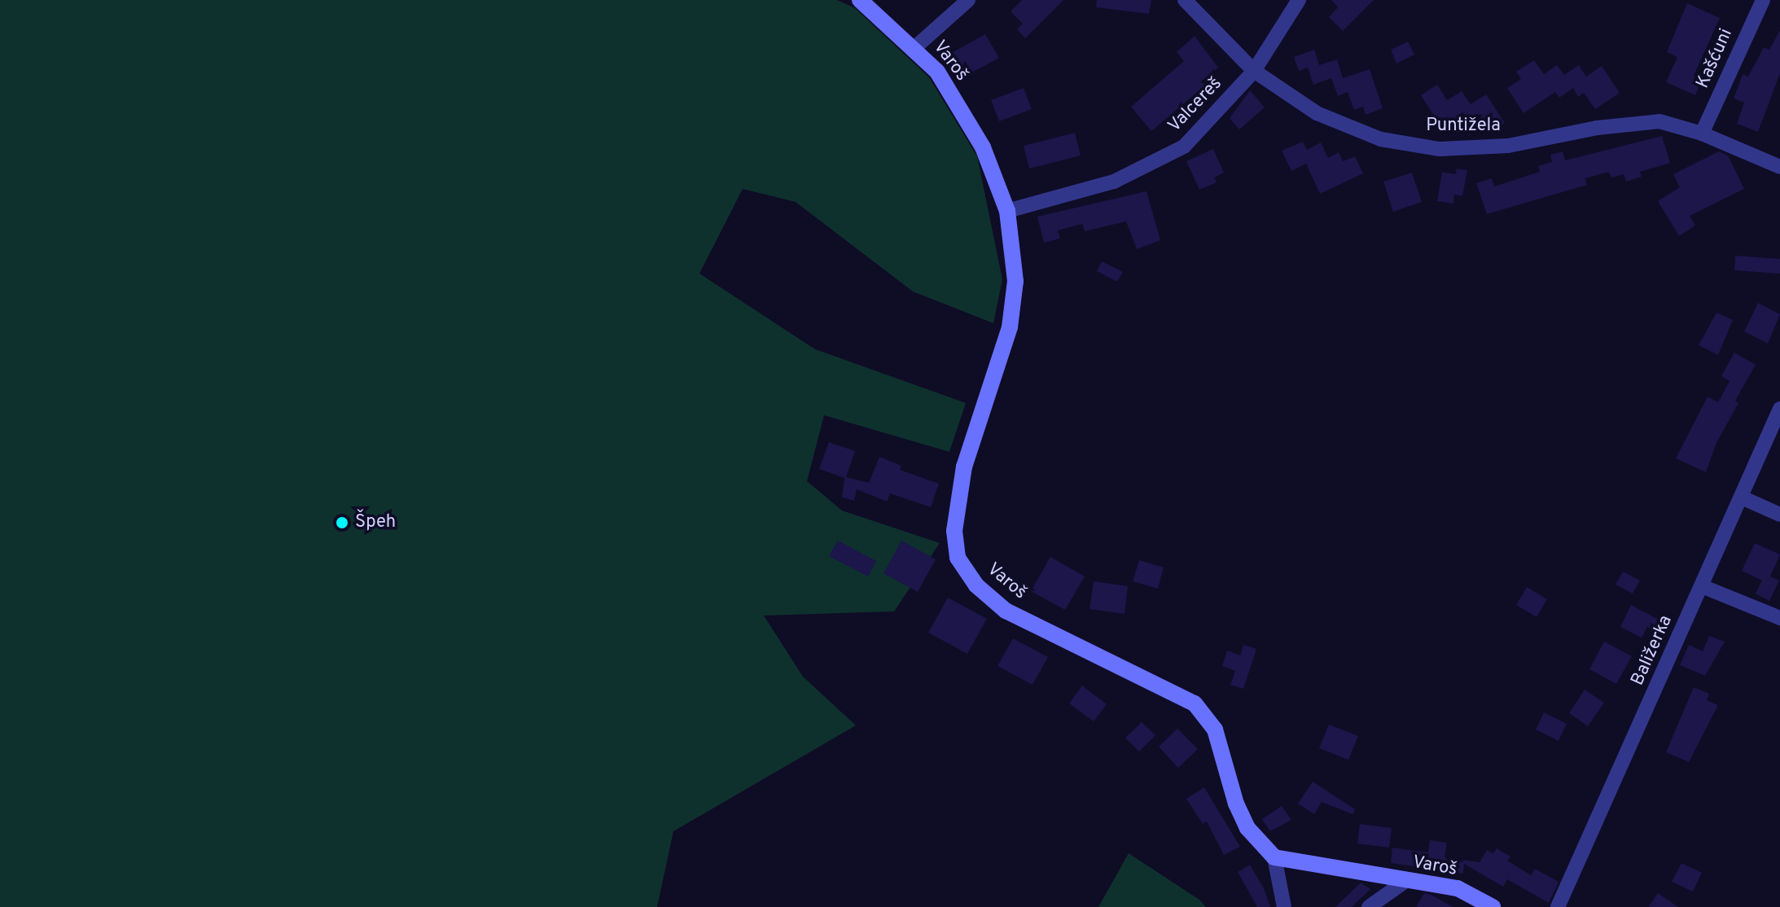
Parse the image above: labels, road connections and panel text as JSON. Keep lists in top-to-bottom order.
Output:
{
  "streets": {
    "main road": ["Varoš"],
    "street": [
      "Kašćuni",
      "Valcereš",
      "Puntižela",
      "Baližerka"
    ]
  },
  "crossings": [
    ["Kašćuni", "Puntižela"],
    ["Varoš", "Valcereš"],
    ["Valcereš", "Puntižela"]
  ],
  "places": ["Špeh"]
}
